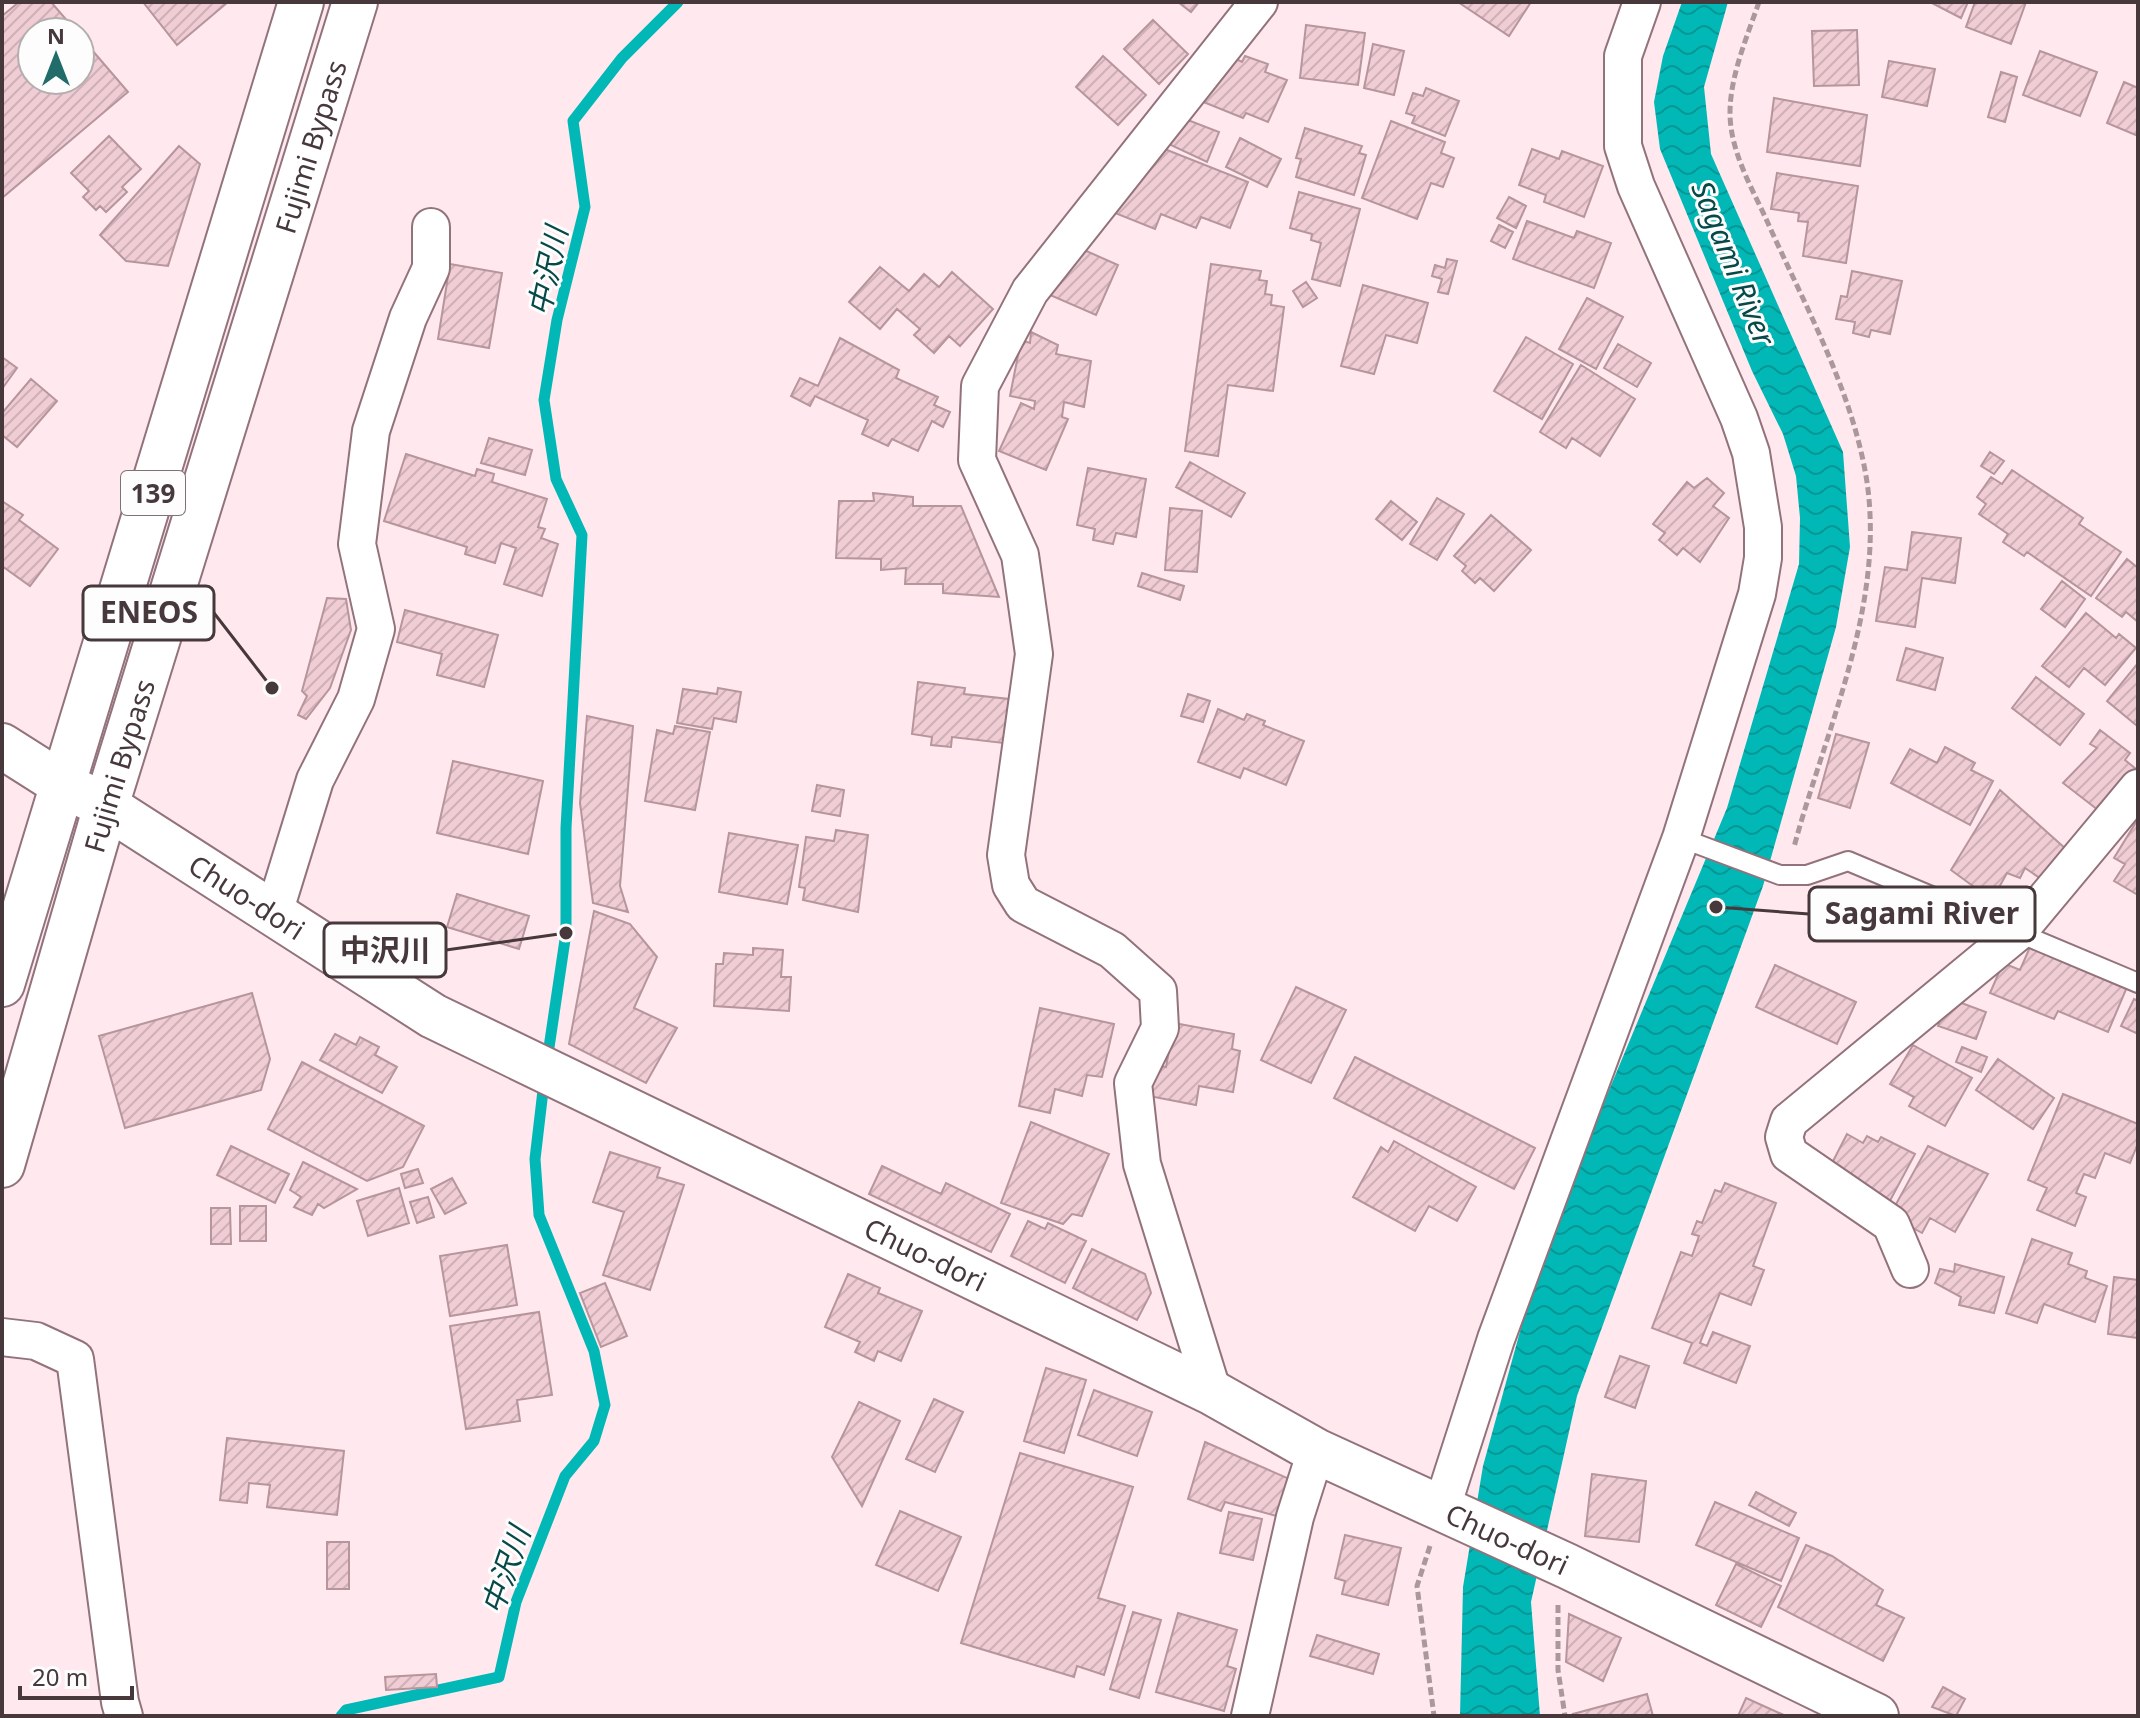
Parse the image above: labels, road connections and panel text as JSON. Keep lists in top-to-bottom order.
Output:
{
  "streets": {
    "main road": ["Fujimi Bypass", "139", "Chuo-dori"]
  },
  "crossings": [
    ["Fujimi Bypass", "Chuo-dori"]
  ],
  "water": ["Sagami River", "中沢川"],
  "places": ["ENEOS", "Sagami River", "中沢川"],
  "scale_bar": "20 m",
  "north": "top"
}
